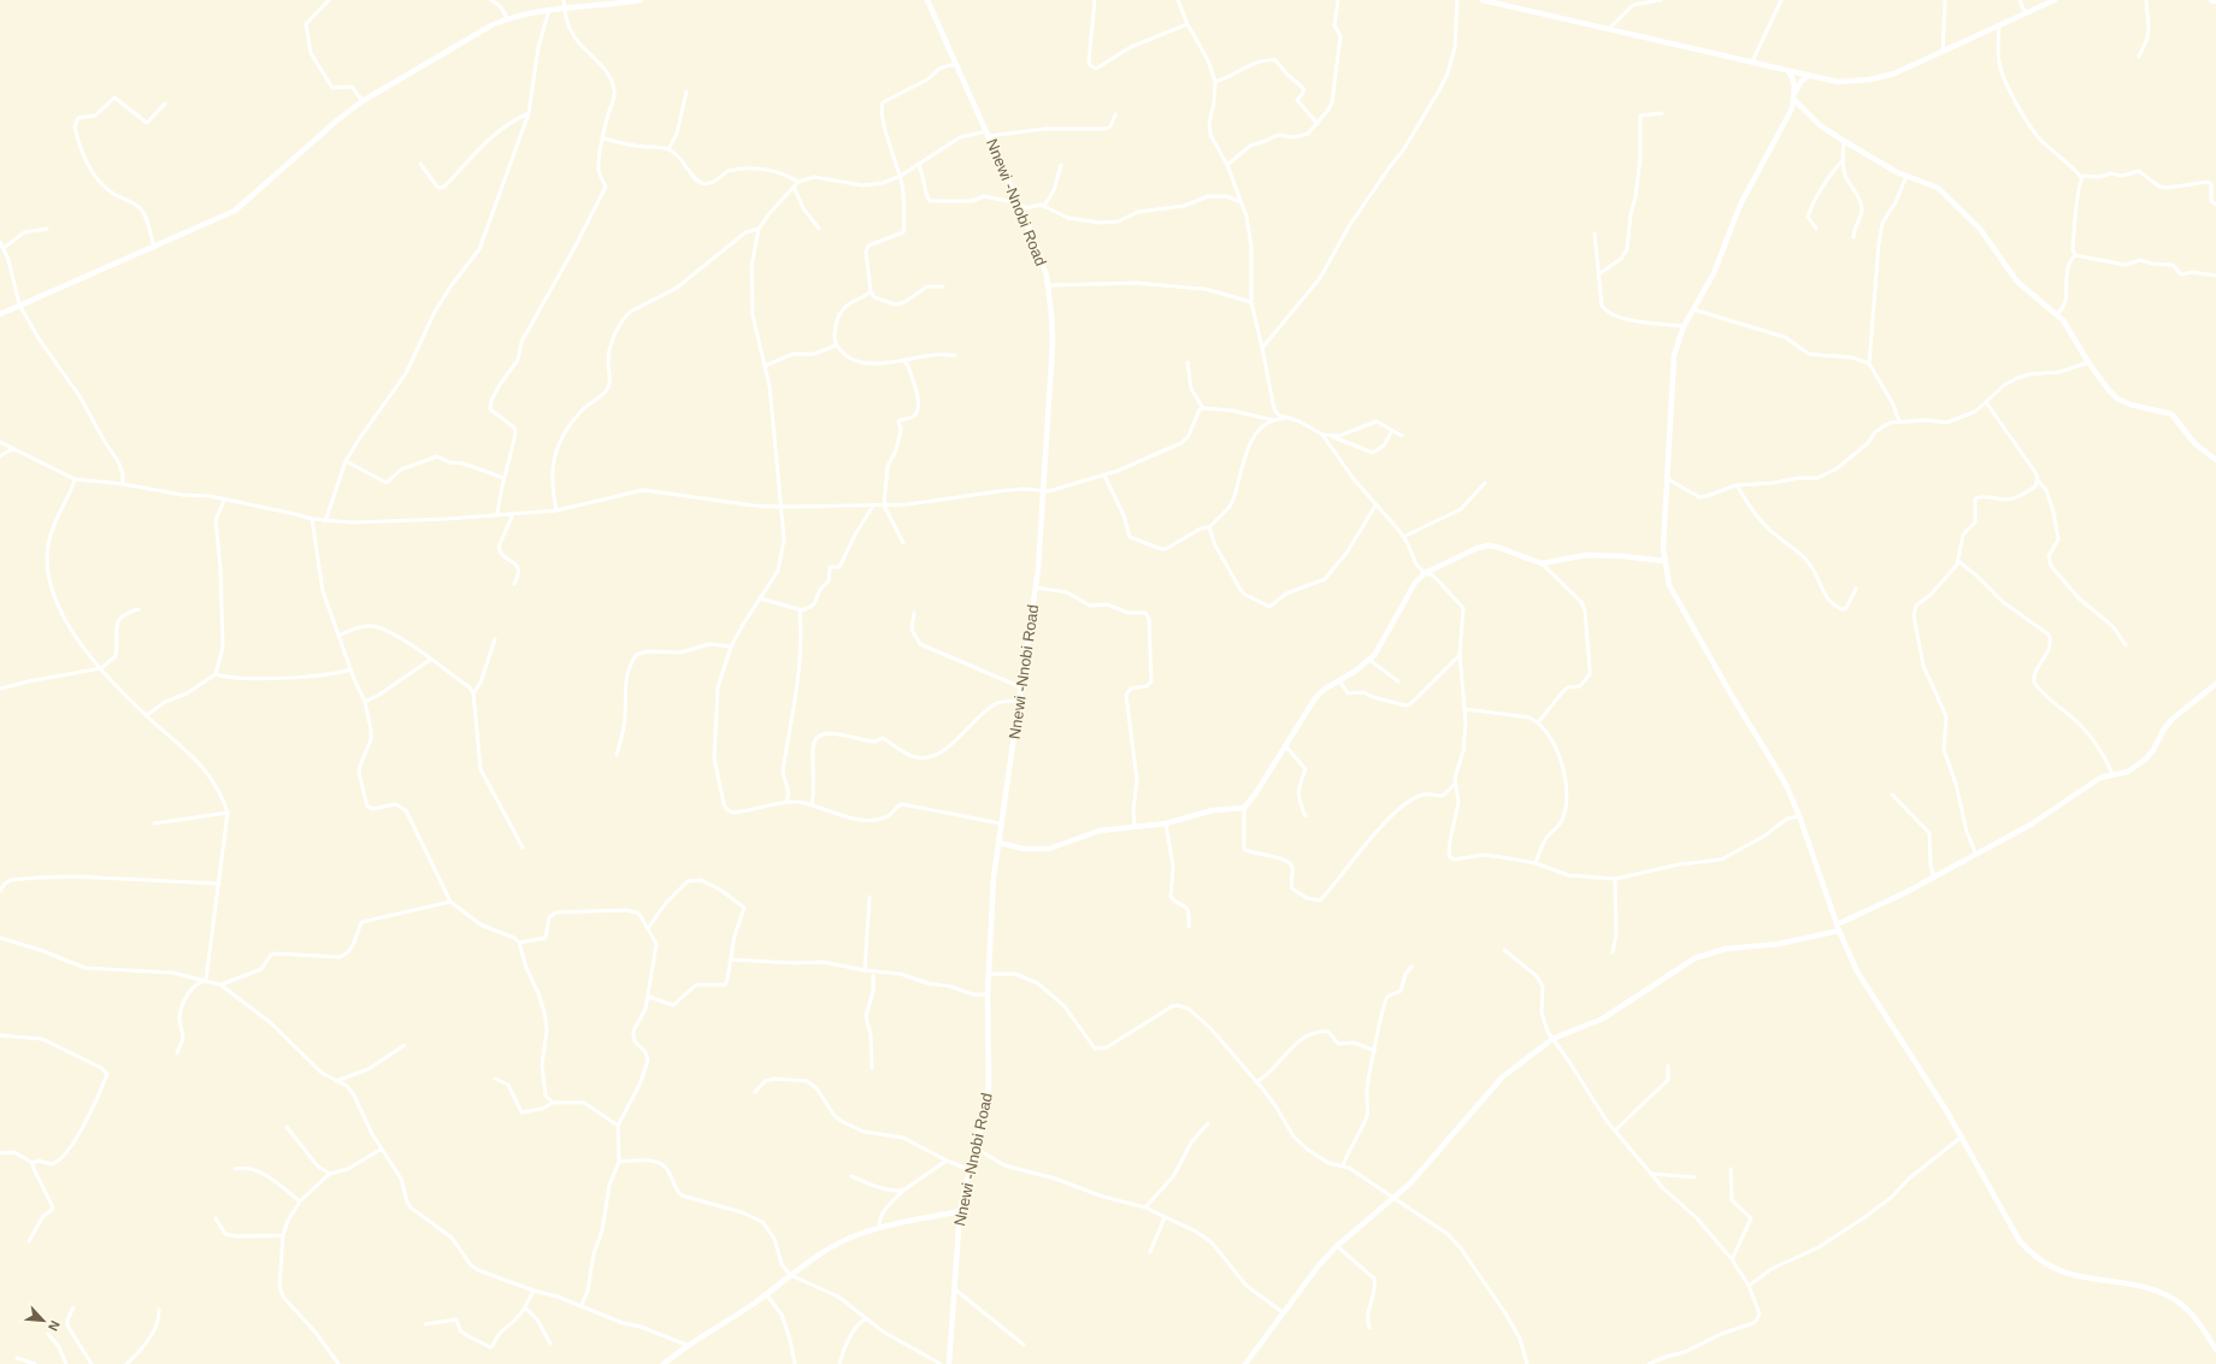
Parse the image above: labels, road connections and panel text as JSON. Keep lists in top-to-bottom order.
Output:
{
  "streets": {
    "main road": ["Nnewi -Nnobi Road"]
  },
  "north": "bottom right"
}
